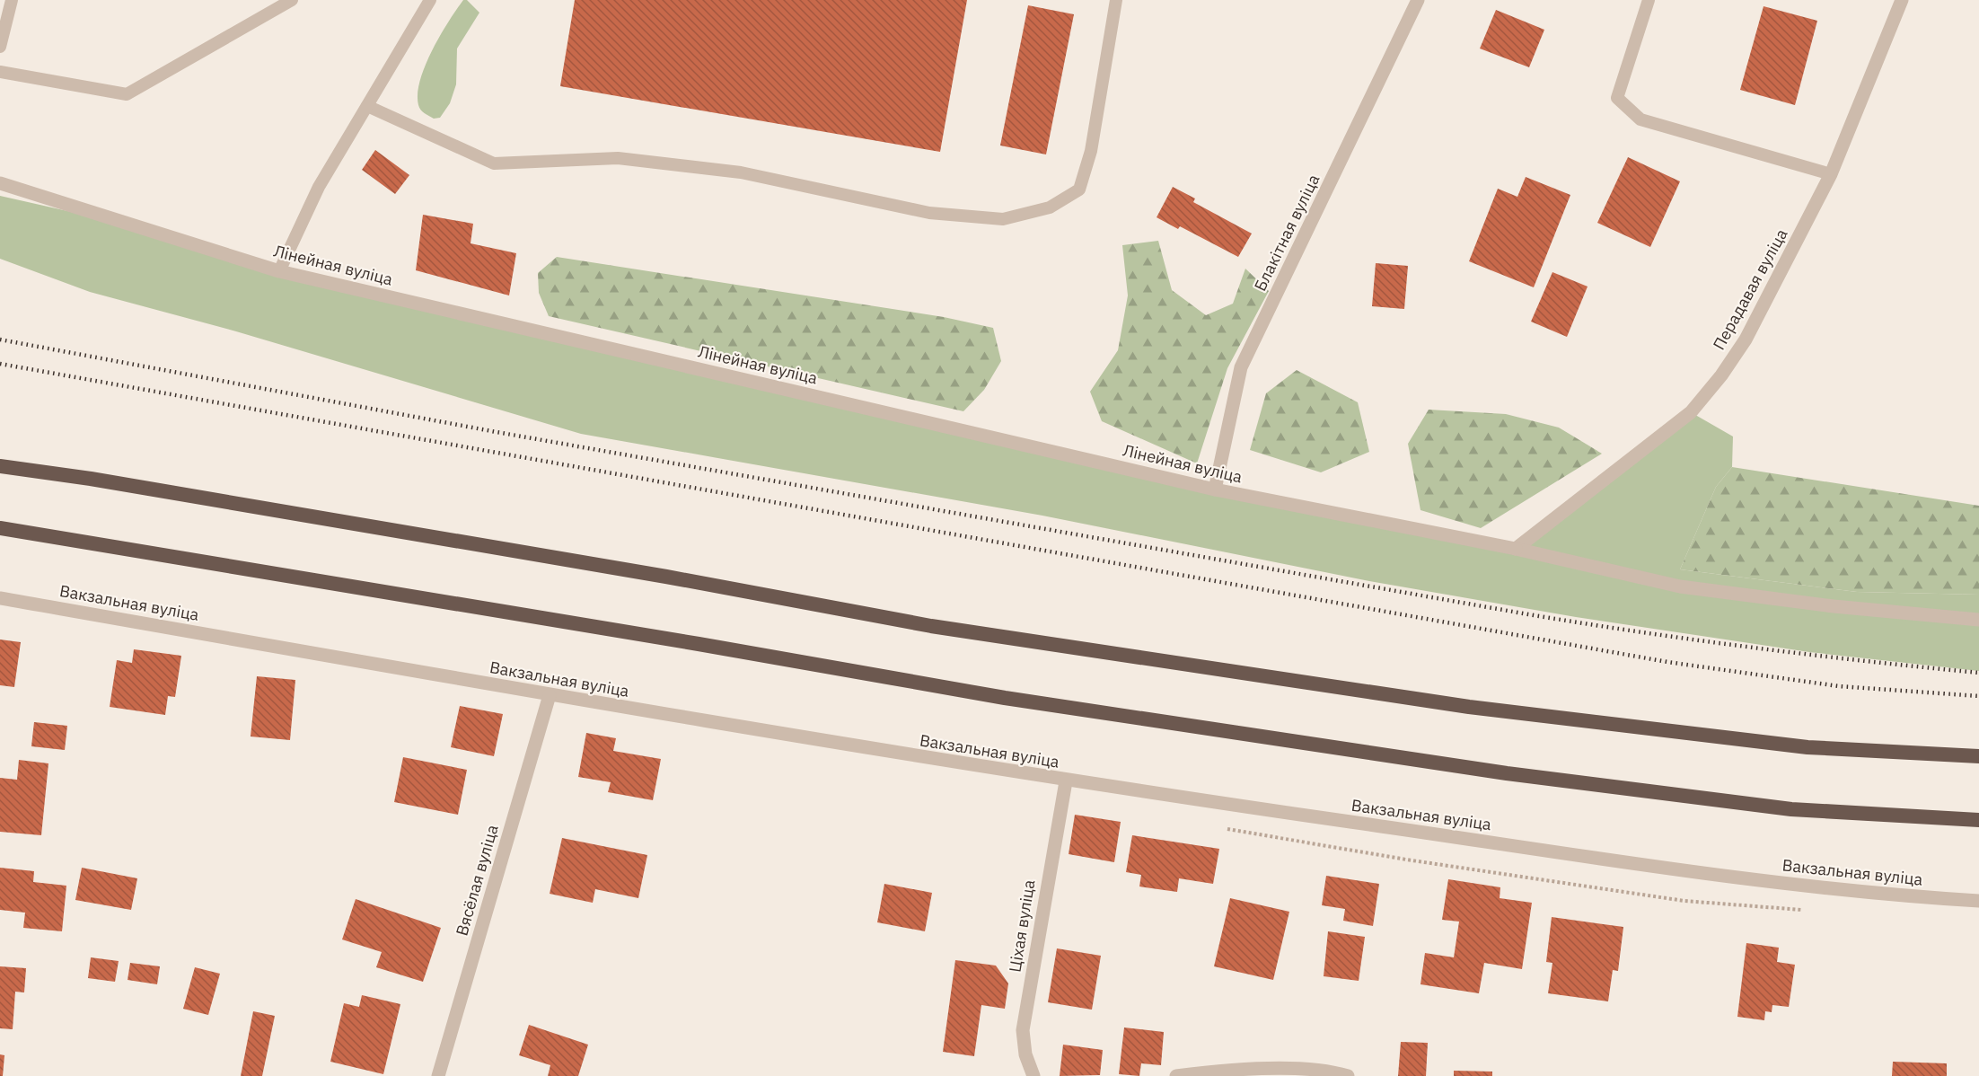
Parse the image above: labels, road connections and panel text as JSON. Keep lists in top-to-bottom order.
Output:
{
  "streets": {
    "street": [
      "Блакітная вуліца",
      "Лінейная вуліца",
      "Перадавая вуліца",
      "Вакзальная вуліца",
      "Вясёлая вуліца",
      "Ціхая вуліца"
    ]
  },
  "crossings": [
    ["Блакітная вуліца", "Лінейная вуліца"],
    ["Лінейная вуліца", "Перадавая вуліца"],
    ["Вакзальная вуліца", "Вясёлая вуліца"],
    ["Вакзальная вуліца", "Ціхая вуліца"]
  ]
}
